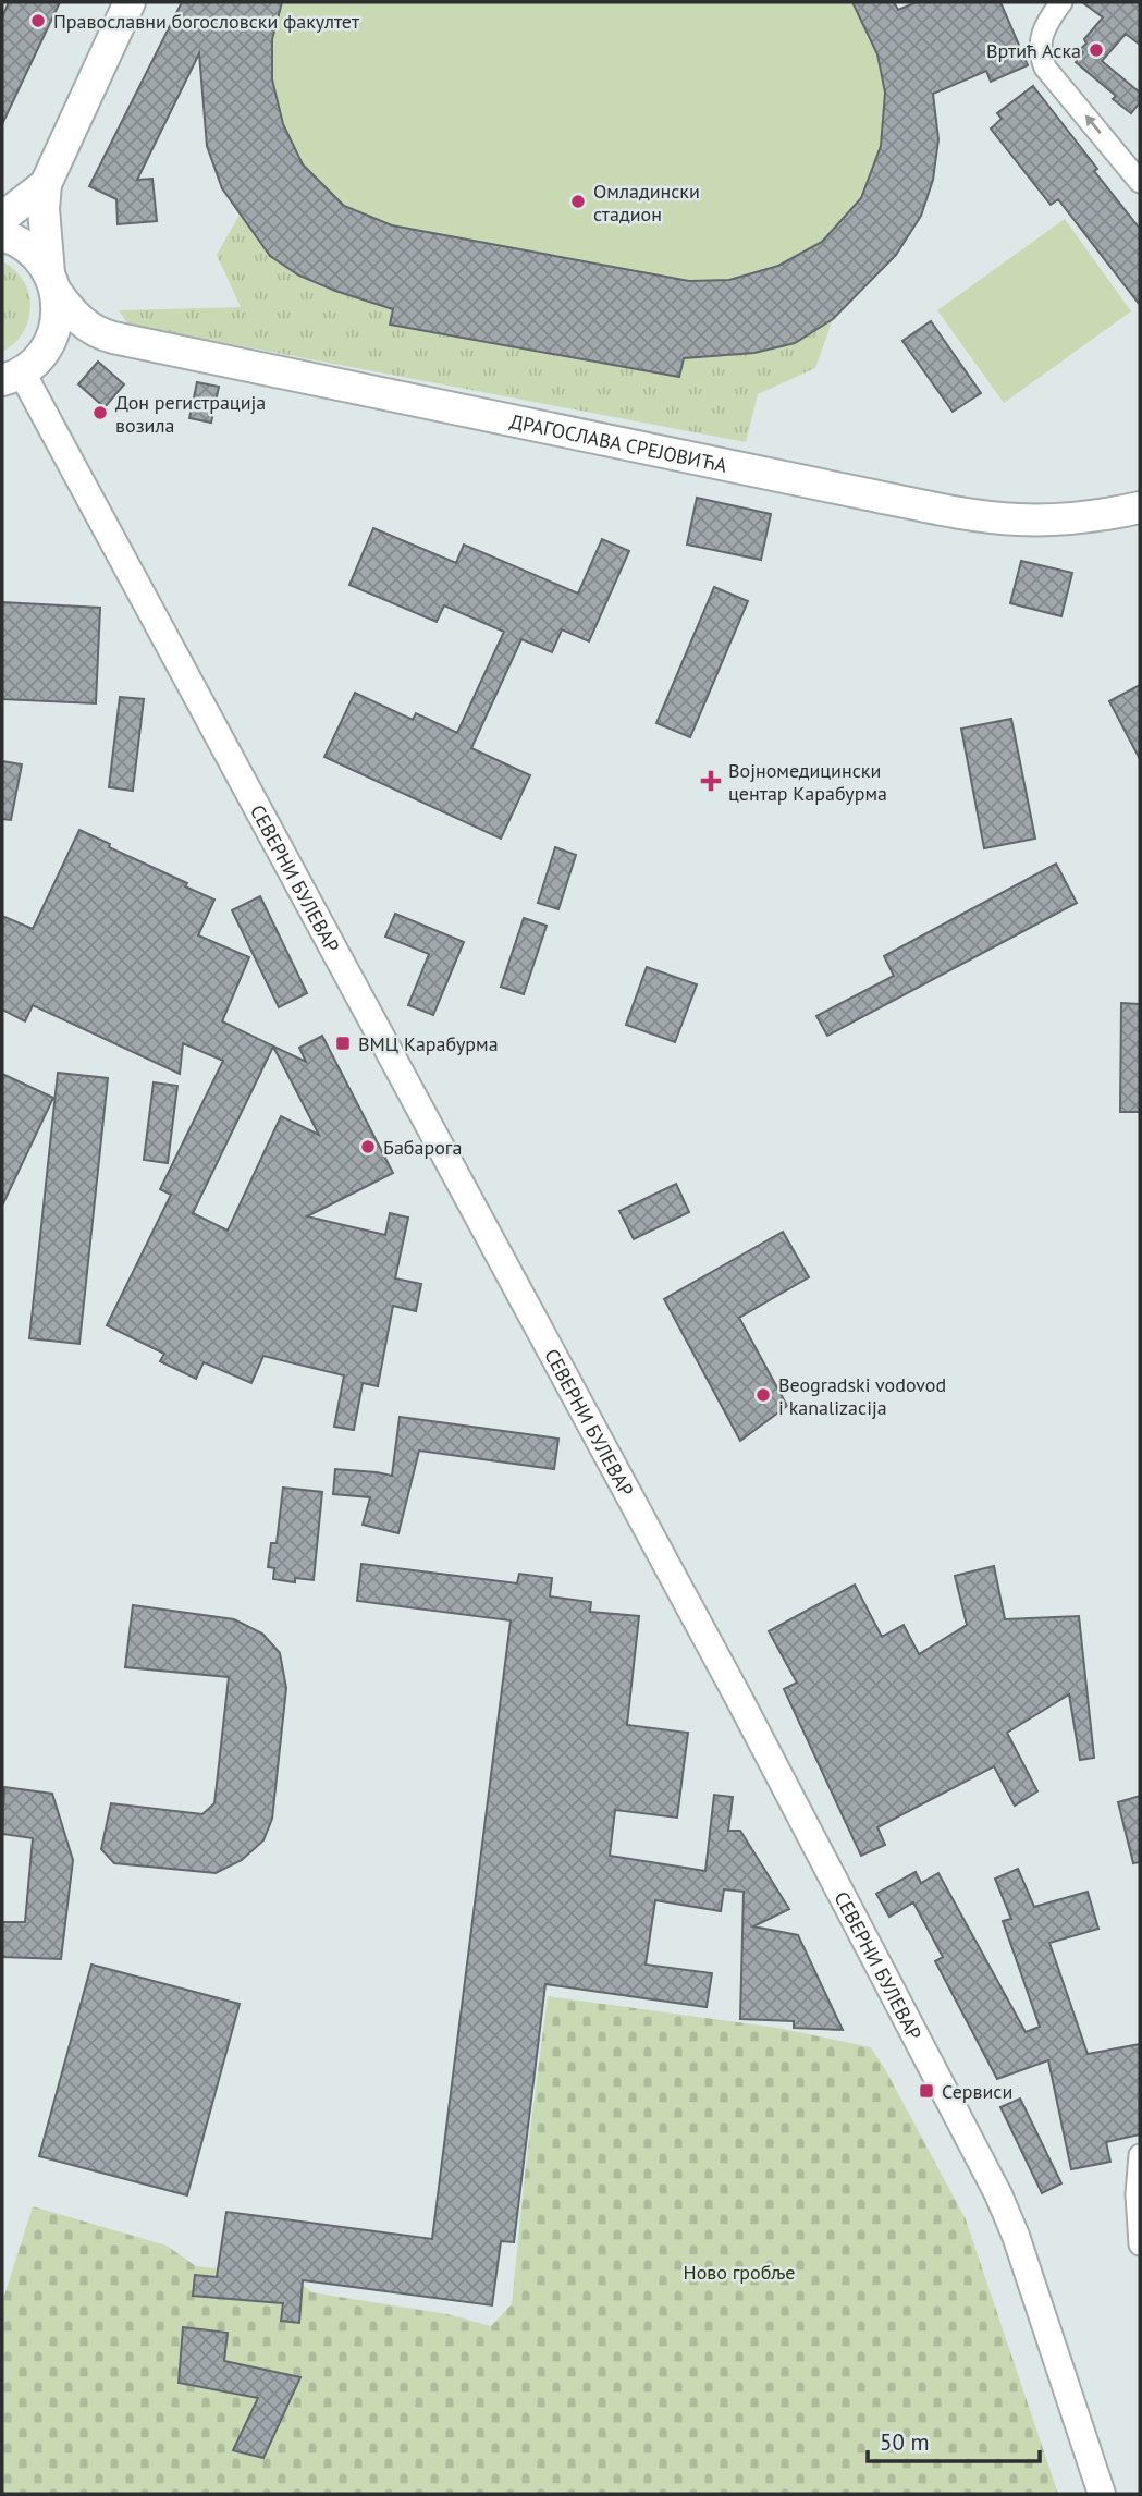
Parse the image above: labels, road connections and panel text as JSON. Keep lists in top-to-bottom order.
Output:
{
  "streets": {
    "main road": ["ДРАГОСЛАВА СРЕЈОВИЋА"],
    "street": ["СЕВЕРНИ БУЛЕВАР"]
  },
  "parks": ["Ново гробље"],
  "places": {
    "other": [
      "Православни богословски факултет",
      "Вртић Аска",
      "Омладински стадион",
      "Дон регистрација возила",
      "Бабарога",
      "Beogradski vodovod i kanalizacija"
    ],
    "health": ["Војномедицински центар Карабурма"],
    "transit": ["ВМЦ Карабурма", "Сервиси"]
  },
  "scale_bar": "50 m"
}
